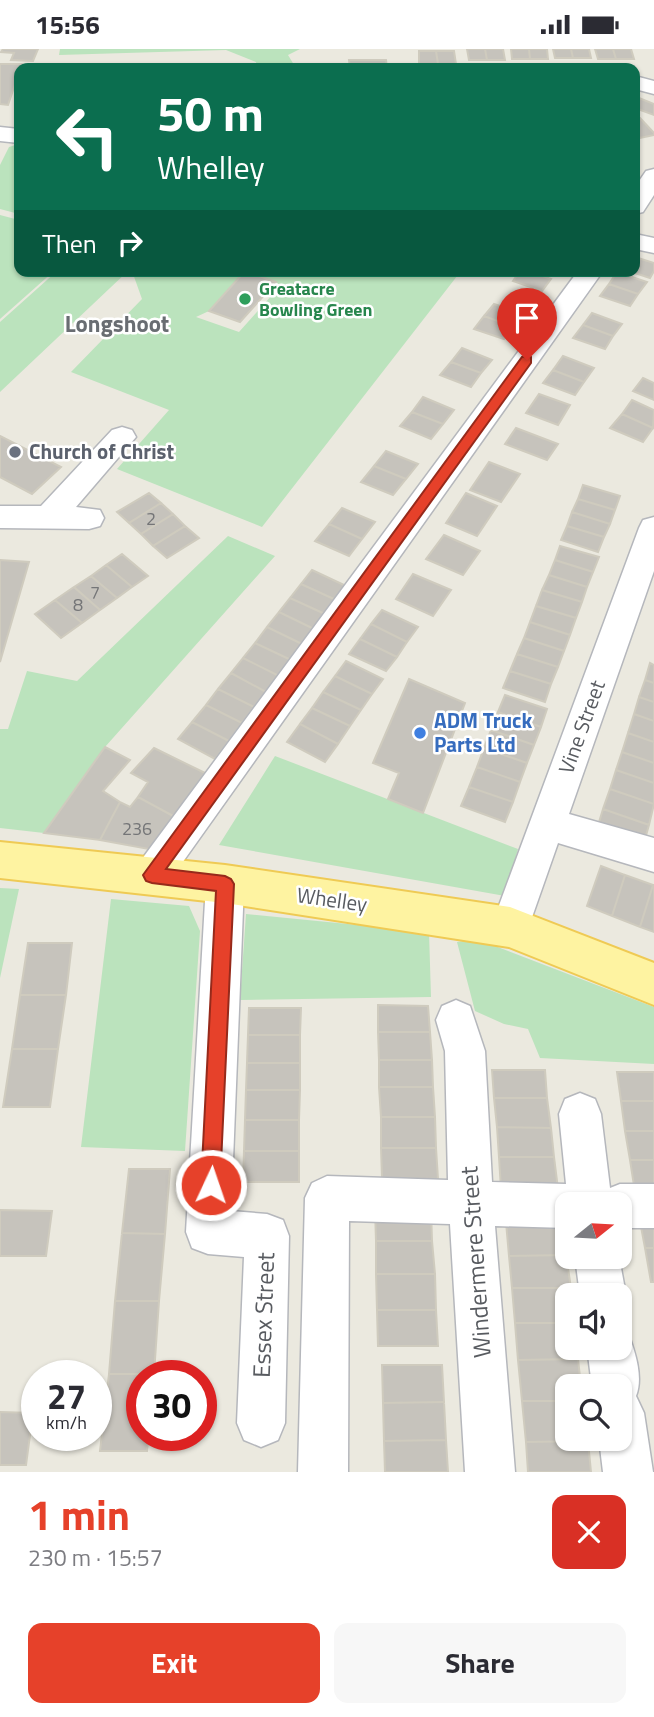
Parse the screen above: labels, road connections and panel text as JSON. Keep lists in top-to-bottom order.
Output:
{
  "streets": {
    "main road": ["Whelley"],
    "street": ["Vine Street", "Windermere Street", "Essex Street"]
  },
  "crossings": [
    ["Vine Street", "Whelley"],
    ["Whelley", "Essex Street"]
  ],
  "districts": ["Longshoot"],
  "places": ["Greatacre Bowling Green", "Church of Christ", "ADM Truck Parts Ltd"],
  "house_numbers": [
    "2",
    "7",
    "8",
    "236"
  ],
  "north": "right",
  "page": {
    "status": "15:56",
    "turn": ["50 m", "Whelley"],
    "then": "Then",
    "speed": "27 km/h",
    "limit": "30",
    "heading": ["1 min", "230 m · 15:57"],
    "buttons": ["Exit", "Share"]
  }
}
